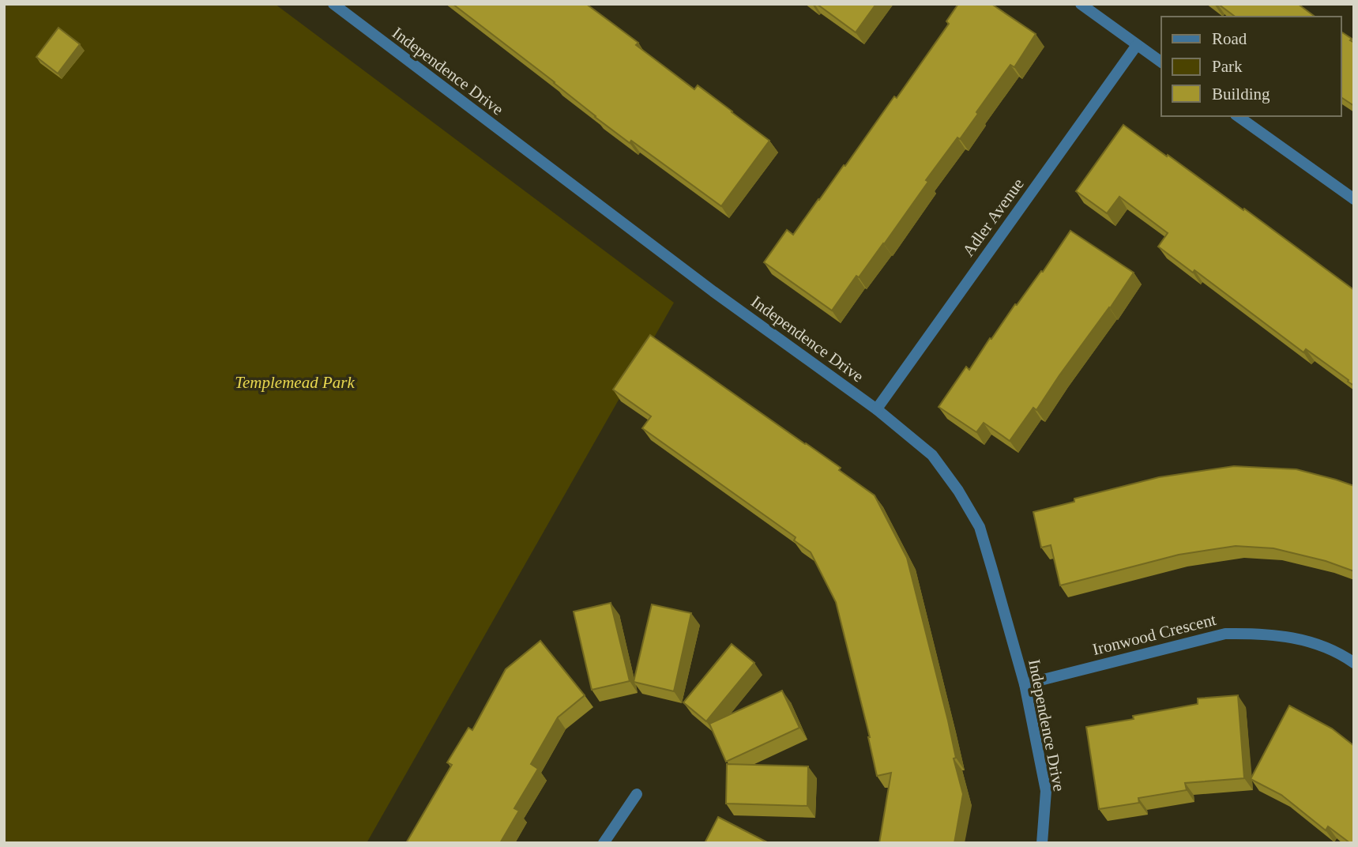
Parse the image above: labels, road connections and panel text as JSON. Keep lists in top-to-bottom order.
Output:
{
  "streets": {
    "street": ["Independence Drive", "Adler Avenue", "Ironwood Crescent"]
  },
  "crossings": [
    ["Independence Drive", "Adler Avenue"],
    ["Independence Drive", "Ironwood Crescent"]
  ],
  "parks": ["Templemead Park"],
  "legend": ["Road", "Park", "Building"]
}
